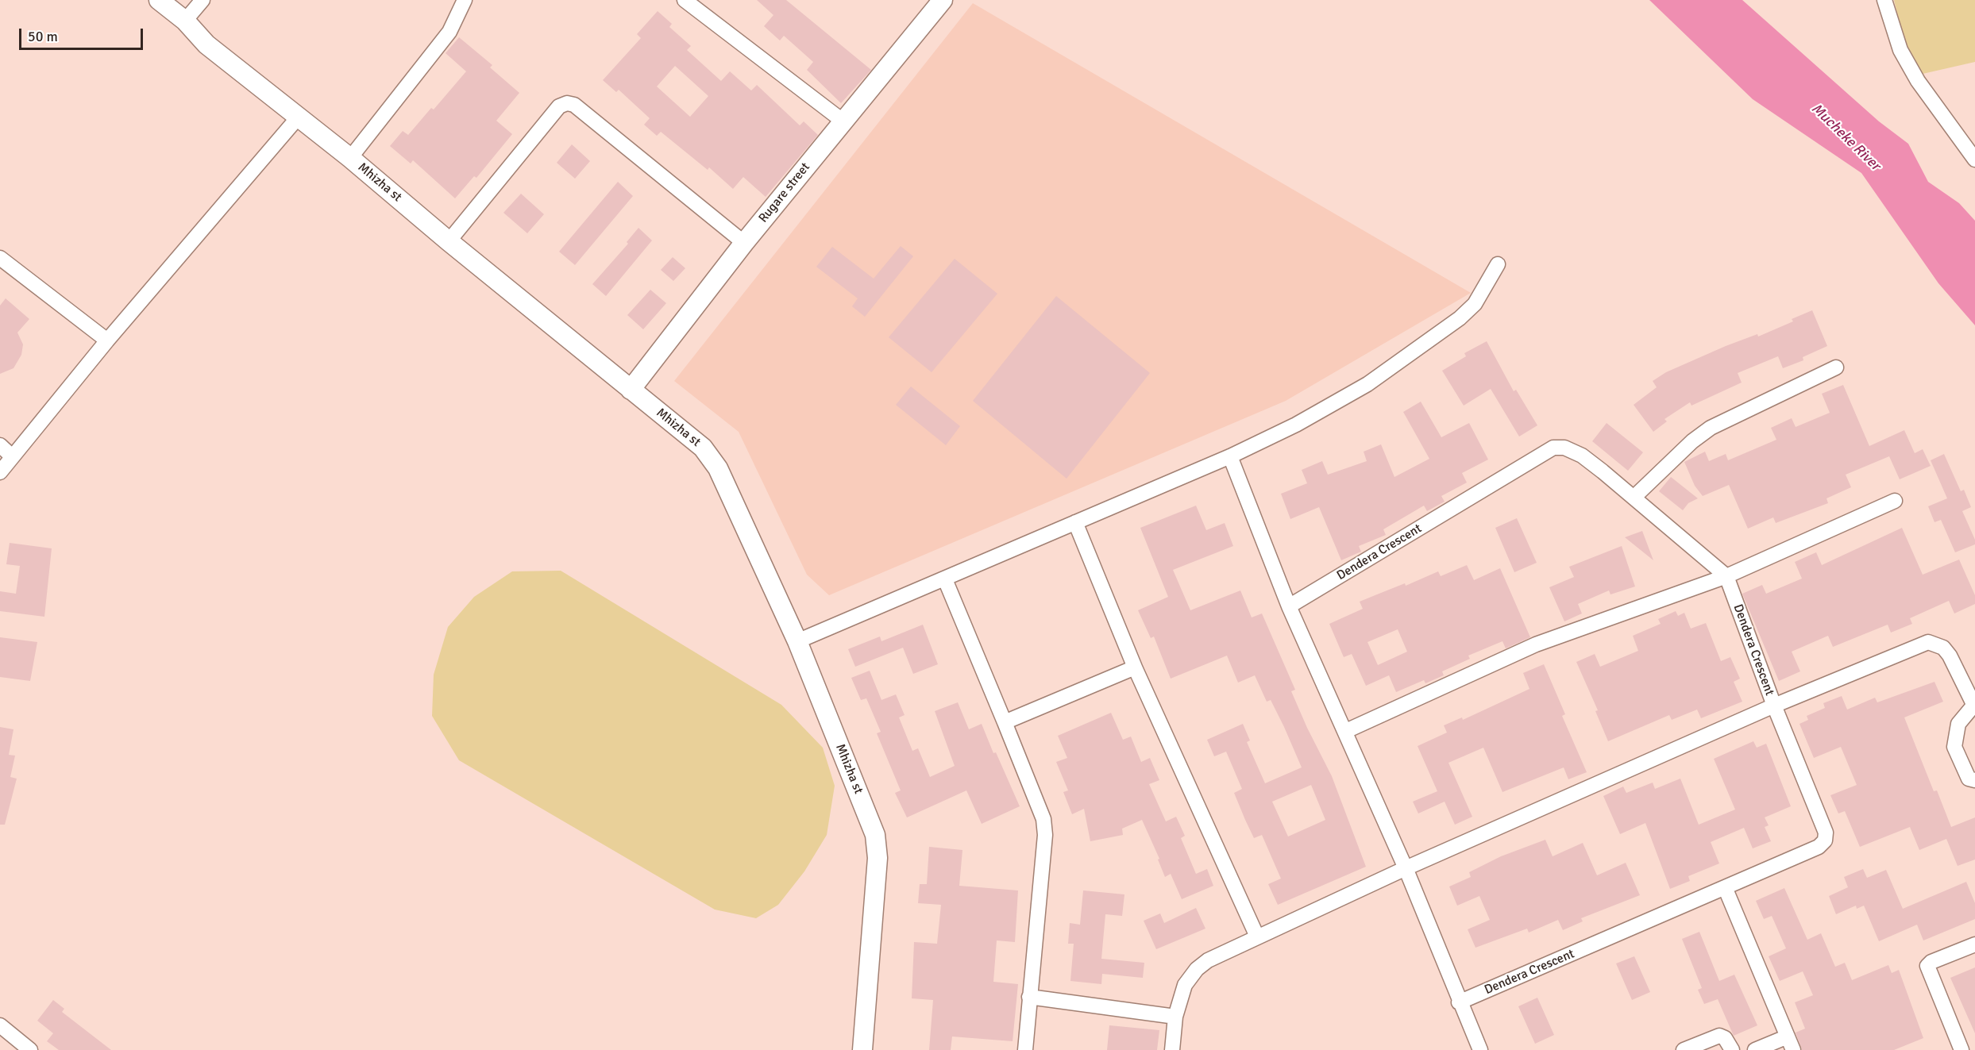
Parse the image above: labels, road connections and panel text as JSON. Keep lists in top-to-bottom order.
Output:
{
  "streets": {
    "street": ["Mhizha st", "Rugare street", "Dendera Crescent"]
  },
  "crossings": [
    ["Mhizha st", "Rugare street"]
  ],
  "water": ["Mucheke River"],
  "scale_bar": "50 m"
}
